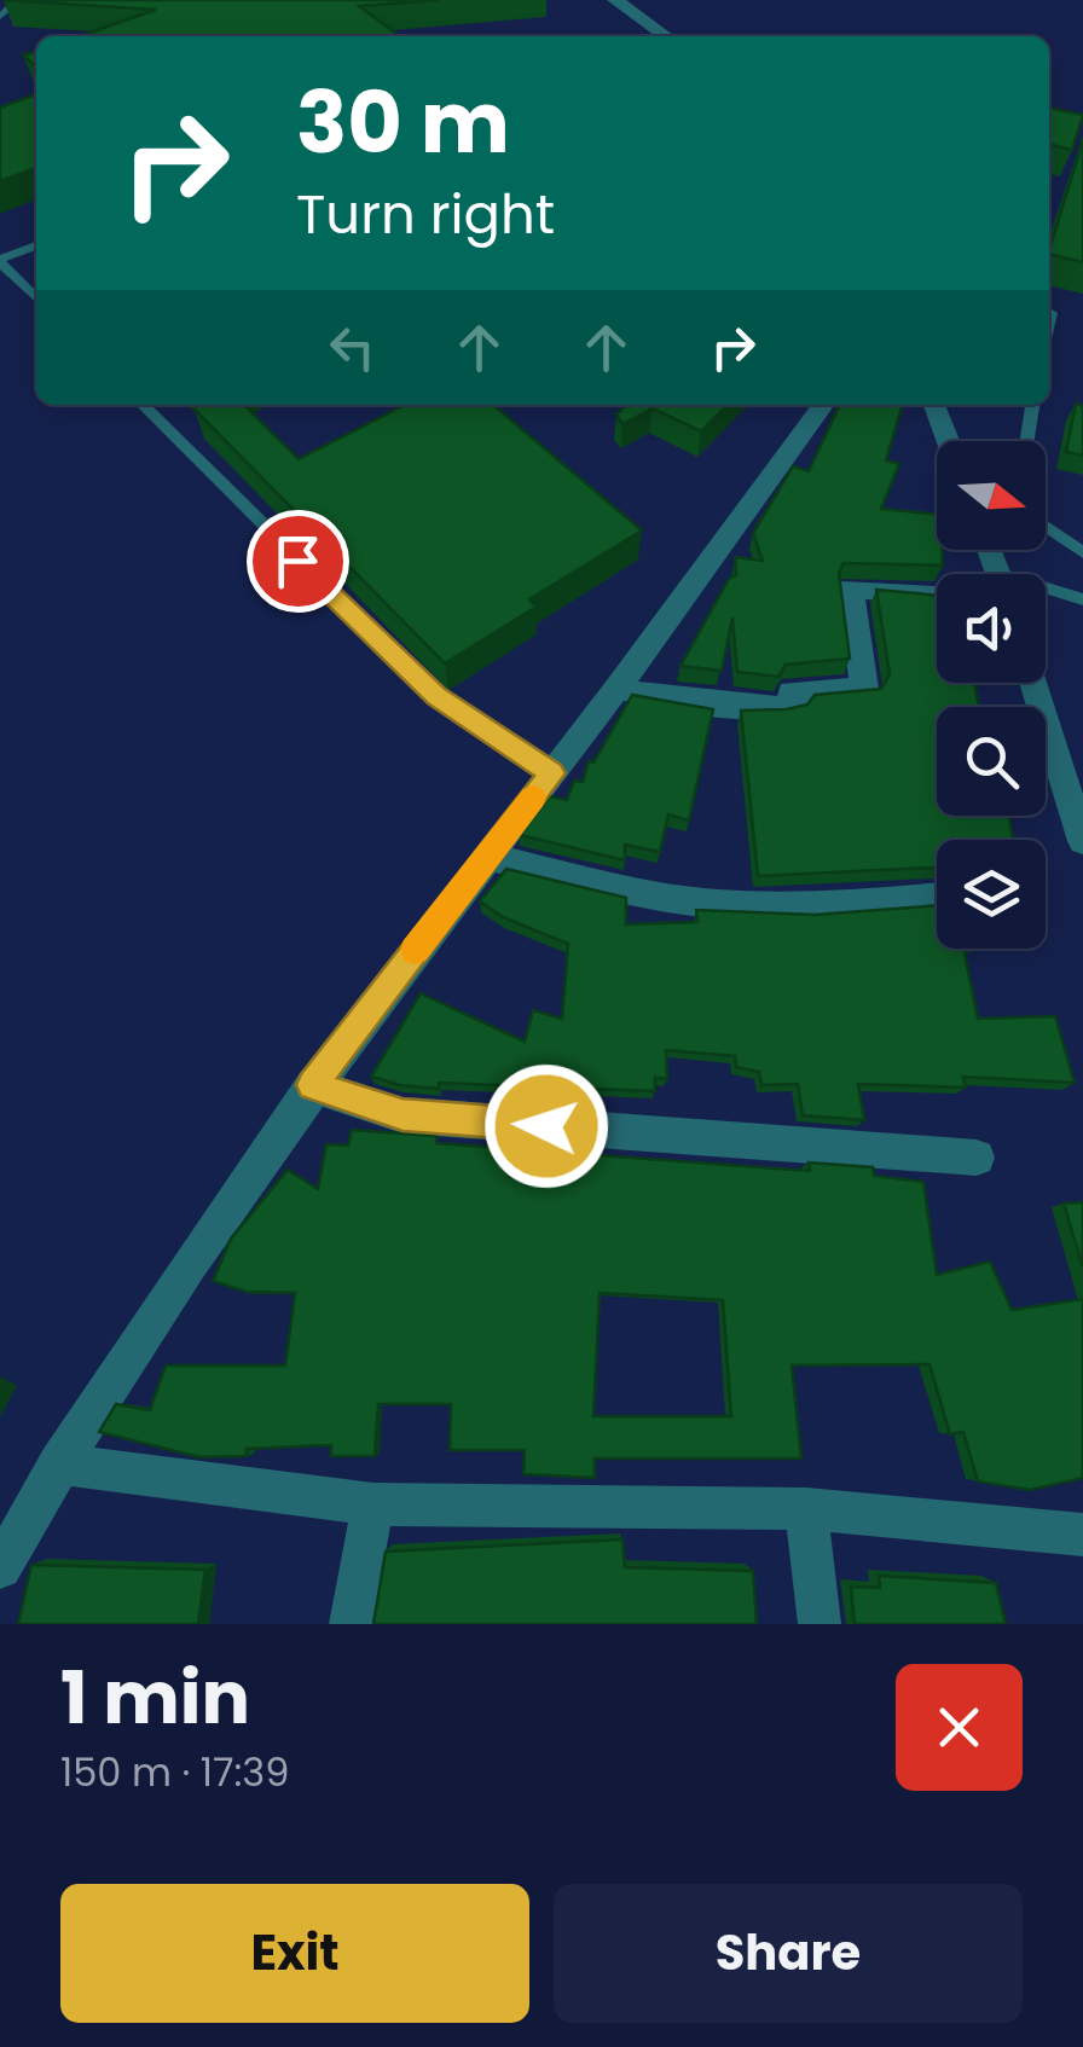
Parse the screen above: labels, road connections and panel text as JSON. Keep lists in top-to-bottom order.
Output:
{
  "north": "right",
  "page": {
    "turn": ["30 m", "Turn right"],
    "heading": ["1 min", "150 m · 17:39"],
    "buttons": ["Exit", "Share"]
  }
}
